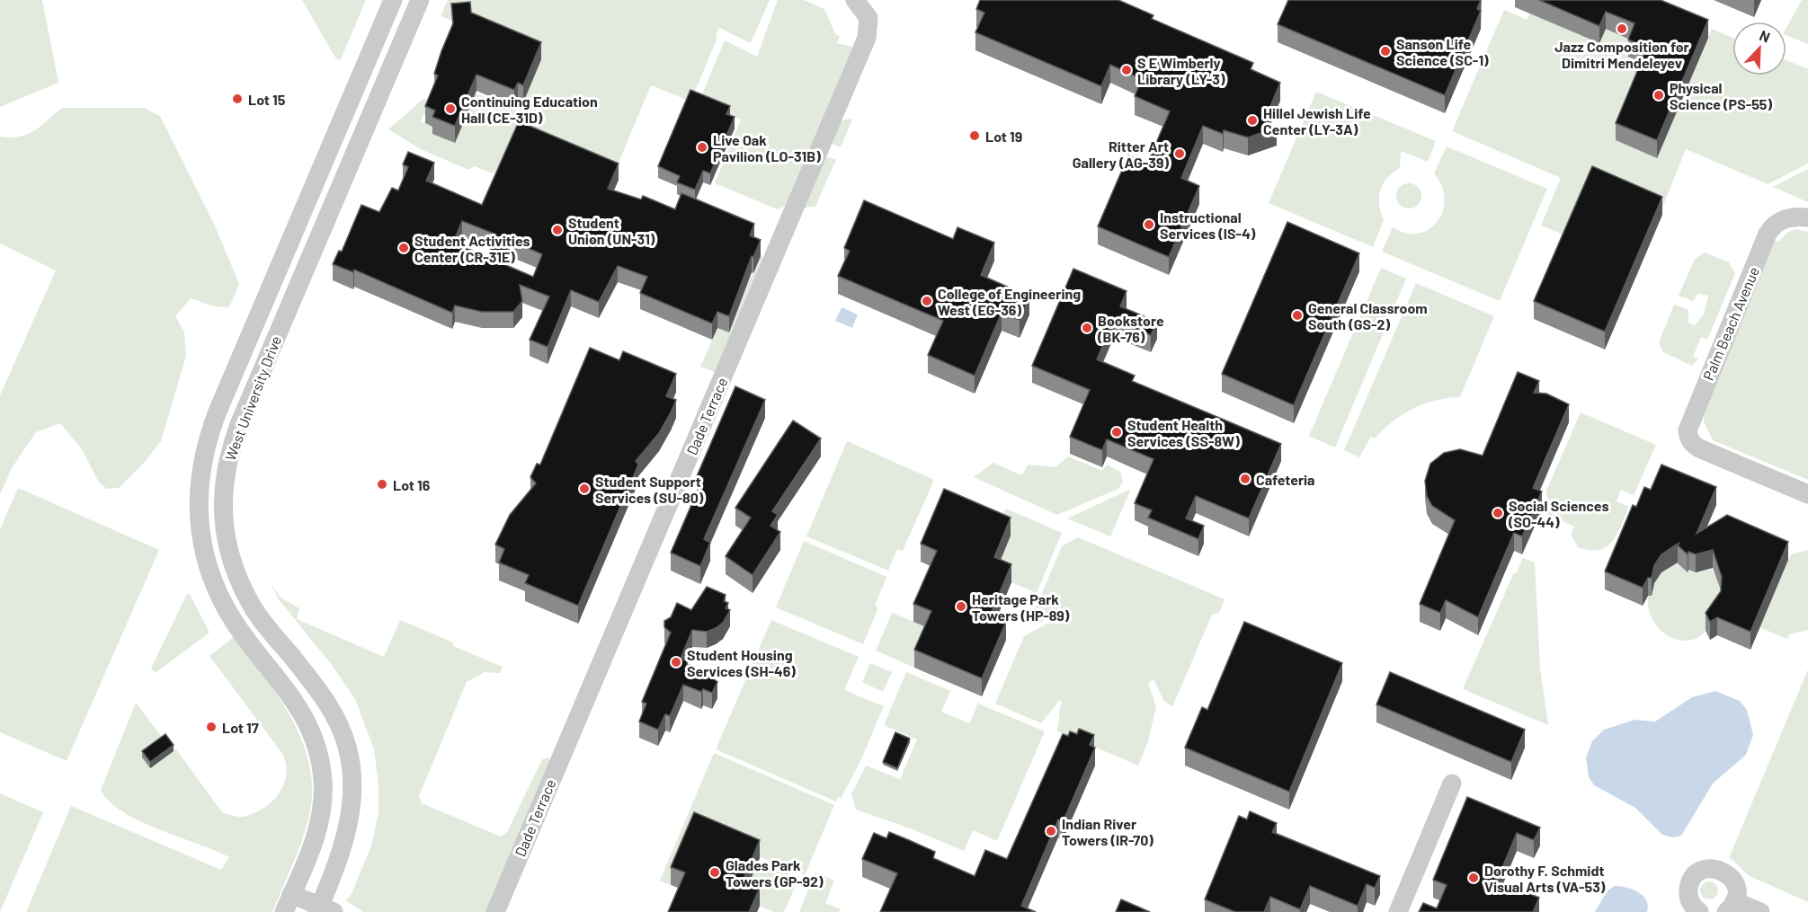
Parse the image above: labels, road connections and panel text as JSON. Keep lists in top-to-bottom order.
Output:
{
  "streets": {
    "street": ["Palm Beach Avenue", "West University Drive", "Dade Terrace"]
  },
  "places": [
    "Jazz Composition for Dimitri Mendeleyev",
    "Sanson Life Science (SC-1)",
    "S E Wimberly Library (LY-3)",
    "Physical Science (PS-55)",
    "Lot 15",
    "Continuing Education Hall (CE-31D)",
    "Hillel Jewish Life Center (LY-3A)",
    "Lot 19",
    "Live Oak Pavilion (LO-31B)",
    "Ritter Art Gallery (AG-39)",
    "Instructional Services (IS-4)",
    "Student Union (UN-31)",
    "Student Activities Center (CR-31E)",
    "College of Engineering West (EG-36)",
    "General Classroom South (GS-2)",
    "Bookstore (BK-76)",
    "Student Health Services (SS-8W)",
    "Cafeteria",
    "Lot 16",
    "Student Support Services (SU-80)",
    "Social Sciences (SO-44)",
    "Heritage Park Towers (HP-89)",
    "Student Housing Services (SH-46)",
    "Lot 17",
    "Indian River Towers (IR-70)",
    "Glades Park Towers (GP-92)",
    "Dorothy F. Schmidt Visual Arts (VA-53)"
  ],
  "north": "top right"
}
